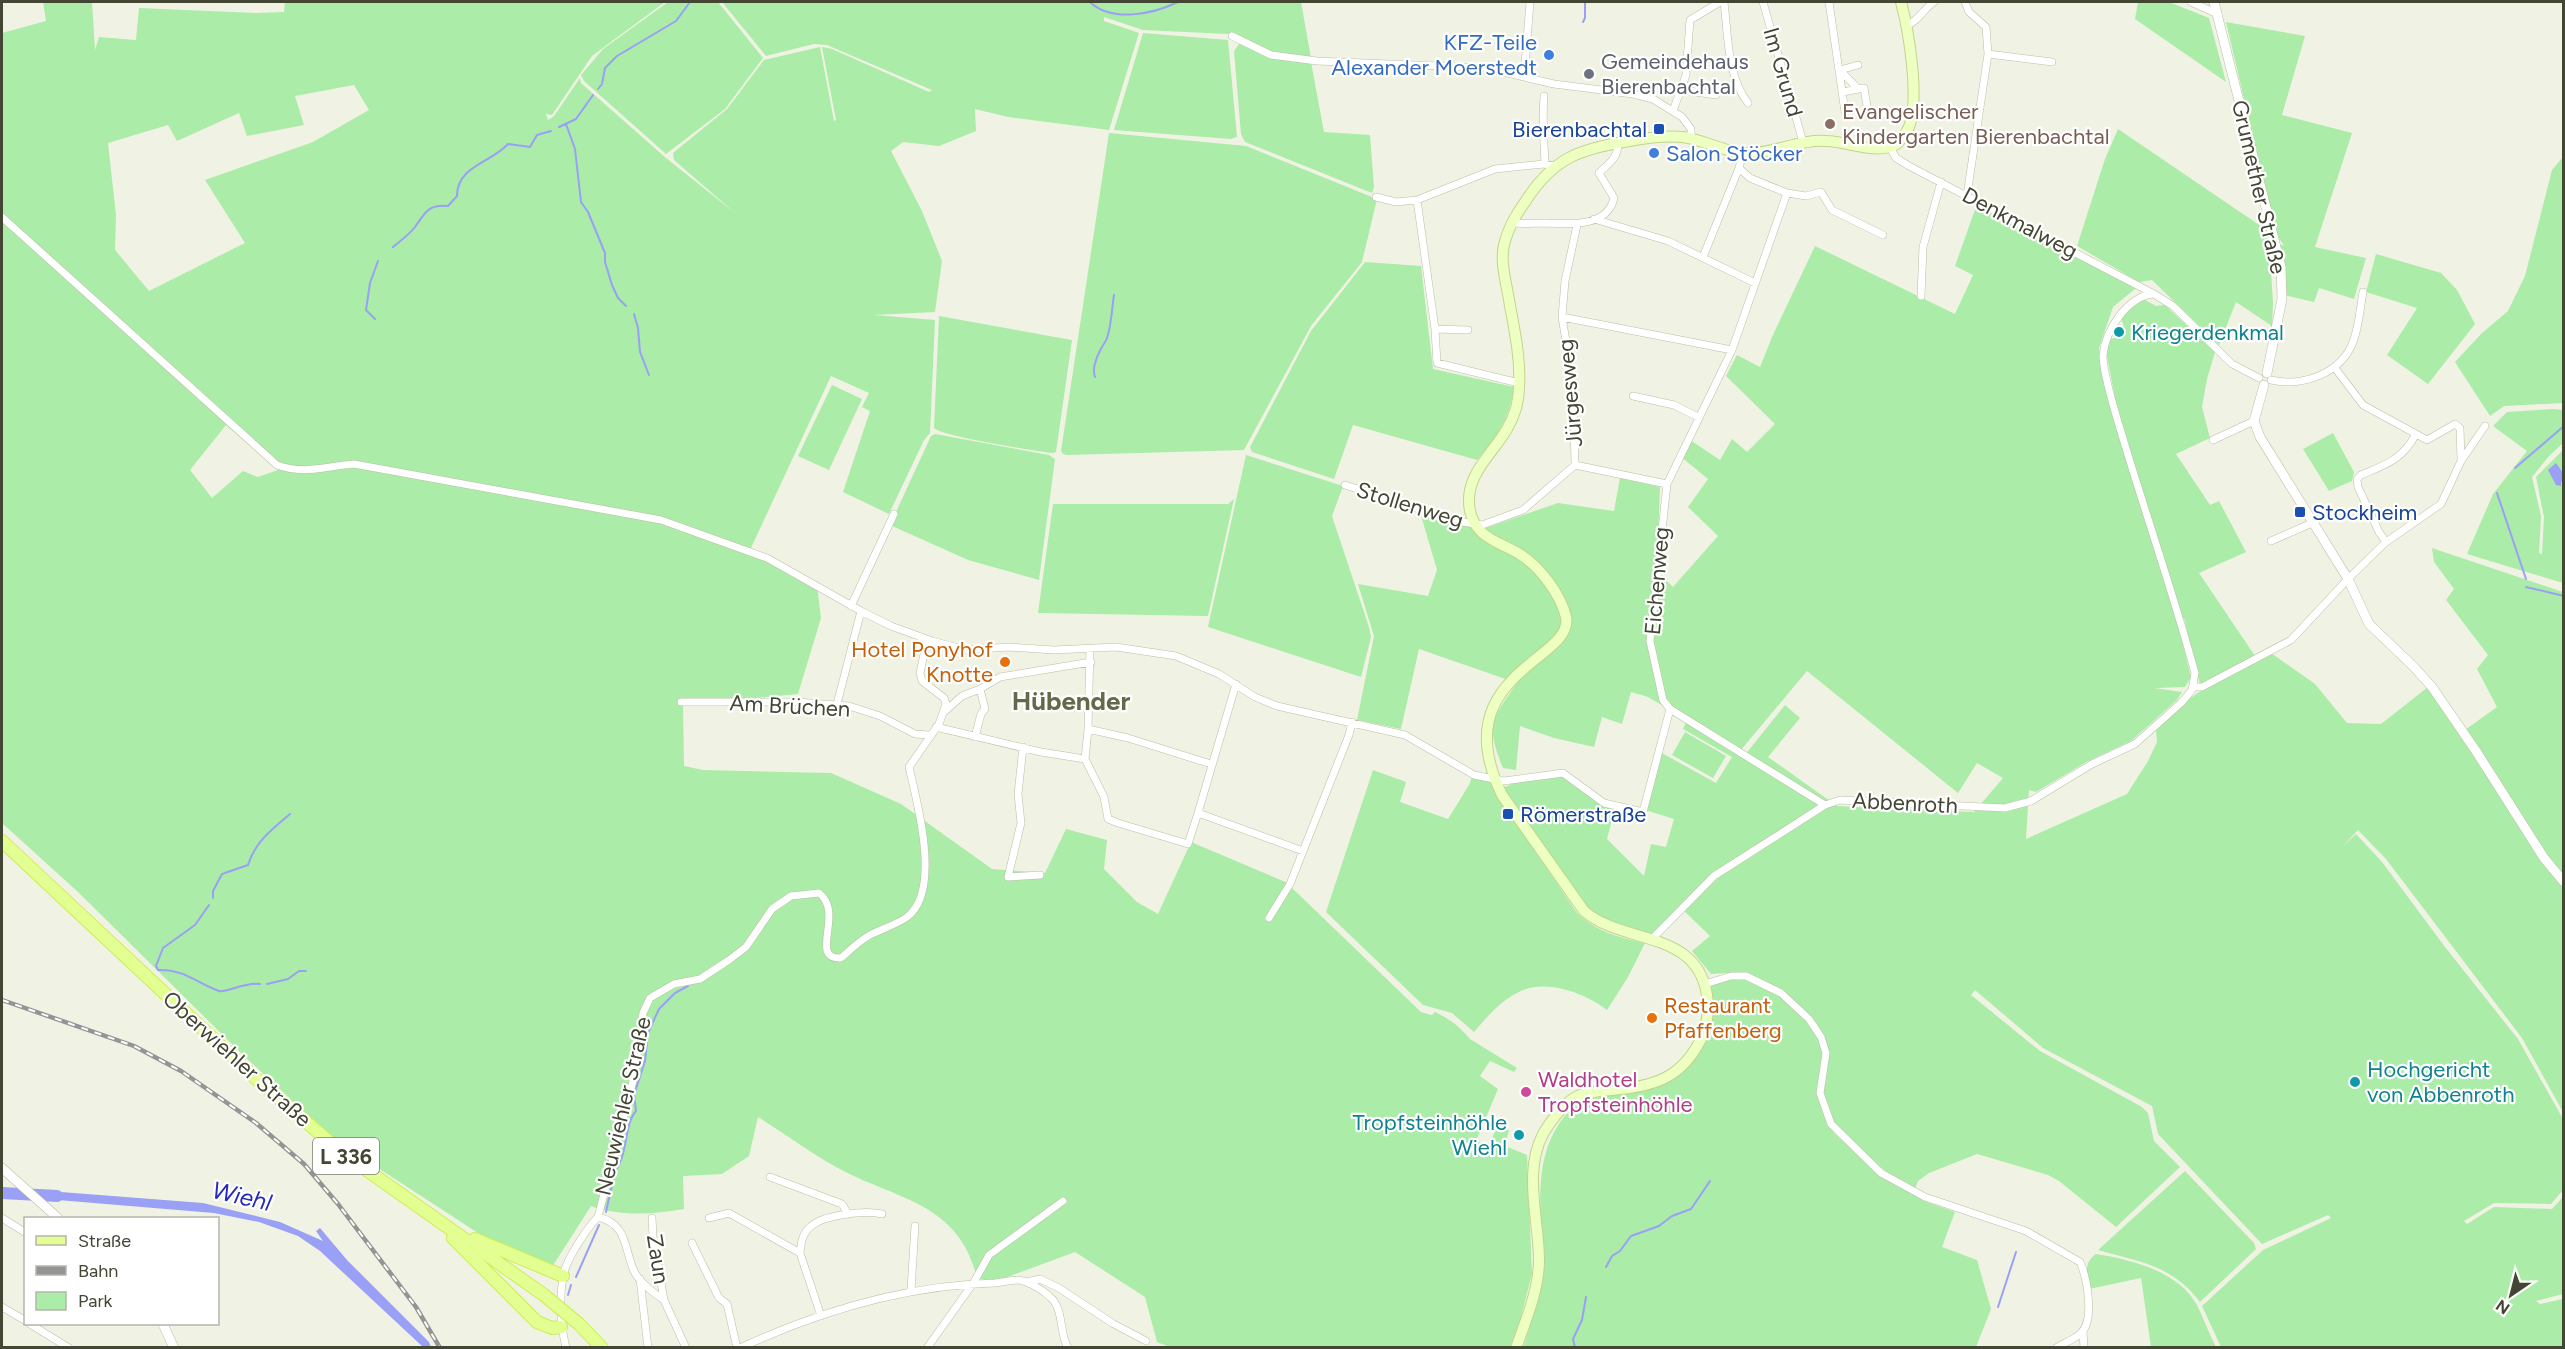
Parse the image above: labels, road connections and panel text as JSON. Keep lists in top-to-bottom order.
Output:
{
  "streets": {
    "main road": ["Oberwiehler Straße", "L 336"],
    "street": [
      "Im Grund",
      "Grumether Straße",
      "Denkmalweg",
      "Jürgesweg",
      "Stollenweg",
      "Eichenweg",
      "Am Brüchen",
      "Abbenroth",
      "Neuwiehler Straße",
      "Zaun"
    ]
  },
  "crossings": [
    ["Grumether Straße", "Denkmalweg"],
    ["Jürgesweg", "Stollenweg"],
    ["Am Brüchen", "Neuwiehler Straße"],
    ["Oberwiehler Straße", "L 336"],
    ["Neuwiehler Straße", "L 336"],
    ["Neuwiehler Straße", "Zaun"]
  ],
  "districts": ["Hübender"],
  "water": ["Wiehl"],
  "places": {
    "other": [
      "KFZ-Teile Alexander Moerstedt",
      "Gemeindehaus Bierenbachtal",
      "Evangelischer Kindergarten Bierenbachtal",
      "Salon Stöcker",
      "Kriegerdenkmal",
      "Hotel Ponyhof Knotte",
      "Restaurant Pfaffenberg",
      "Hochgericht von Abbenroth",
      "Waldhotel Tropfsteinhöhle",
      "Tropfsteinhöhle Wiehl"
    ],
    "transit": ["Bierenbachtal", "Stockheim", "Römerstraße"]
  },
  "legend": ["Straße", "Bahn", "Park"],
  "north": "bottom left"
}
